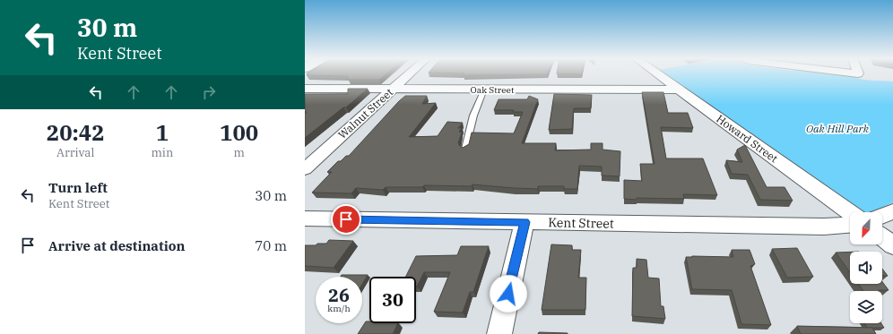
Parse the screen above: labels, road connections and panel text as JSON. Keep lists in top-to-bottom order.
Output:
{
  "streets": {
    "street": [
      "Oak Street",
      "Walnut Street",
      "Howard Street",
      "Kent Street"
    ]
  },
  "crossings": [
    ["Oak Street", "Walnut Street"],
    ["Oak Street", "Howard Street"]
  ],
  "parks": ["Oak Hill Park"],
  "north": "bottom left",
  "page": {
    "turn": ["30 m", "Kent Street"],
    "eta": [
      "20:42",
      "Arrival",
      "1",
      "min",
      "100",
      "m"
    ],
    "list": [
      {
        "name": "Turn left",
        "note": "Kent Street",
        "value": "30 m"
      },
      {
        "name": "Arrive at destination",
        "value": "70 m"
      }
    ],
    "speed": "26 km/h",
    "limit": "30"
  }
}
